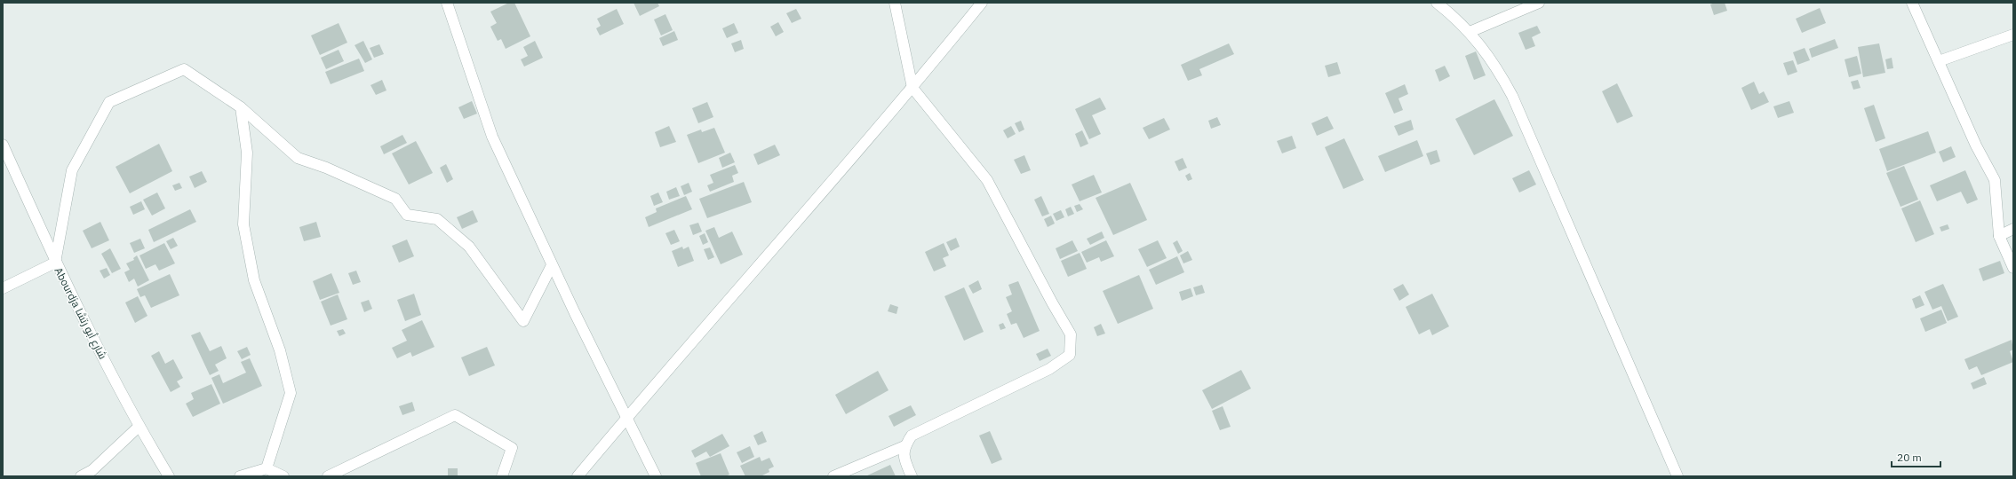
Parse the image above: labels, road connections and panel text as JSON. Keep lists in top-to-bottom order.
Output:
{
  "streets": {
    "street": ["Abourdja شارع أبو رتشا"]
  },
  "scale_bar": "20 m"
}
